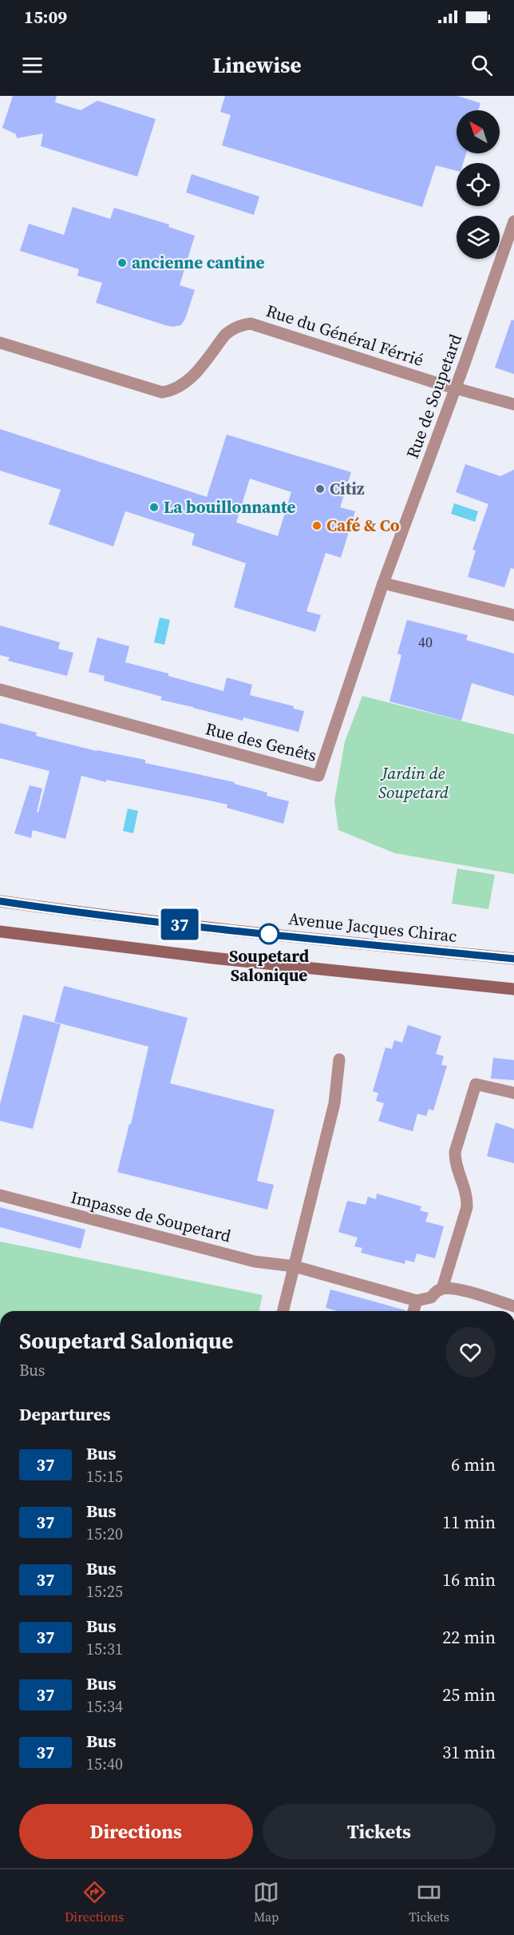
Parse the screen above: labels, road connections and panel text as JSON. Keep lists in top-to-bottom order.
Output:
{
  "streets": {
    "main road": ["Avenue Jacques Chirac"],
    "street": [
      "Rue du Général Férrié",
      "Rue de Soupetard",
      "Rue des Genêts",
      "Impasse de Soupetard"
    ]
  },
  "crossings": [
    ["Rue du Général Férrié", "Rue de Soupetard"],
    ["Rue de Soupetard", "Rue des Genêts"]
  ],
  "parks": ["Jardin de Soupetard"],
  "places": [
    "ancienne cantine",
    "Citiz",
    "La bouillonnante",
    "Café & Co",
    "Soupetard Salonique"
  ],
  "lines": ["bus line 37"],
  "house_numbers": ["40"],
  "north": "top left",
  "page": {
    "status": "15:09",
    "header": "Linewise",
    "on_map": "37",
    "heading": [
      ["Soupetard Salonique", "Bus"],
      "Departures"
    ],
    "list": [
      {
        "mark": "37",
        "name": "Bus",
        "note": "15:15",
        "value": "6 min"
      },
      {
        "mark": "37",
        "name": "Bus",
        "note": "15:20",
        "value": "11 min"
      },
      {
        "mark": "37",
        "name": "Bus",
        "note": "15:25",
        "value": "16 min"
      },
      {
        "mark": "37",
        "name": "Bus",
        "note": "15:31",
        "value": "22 min"
      },
      {
        "mark": "37",
        "name": "Bus",
        "note": "15:34",
        "value": "25 min"
      },
      {
        "mark": "37",
        "name": "Bus",
        "note": "15:40",
        "value": "31 min"
      }
    ],
    "buttons": ["Directions", "Tickets"],
    "tabs": ["Directions", "Map", "Tickets"]
  }
}
